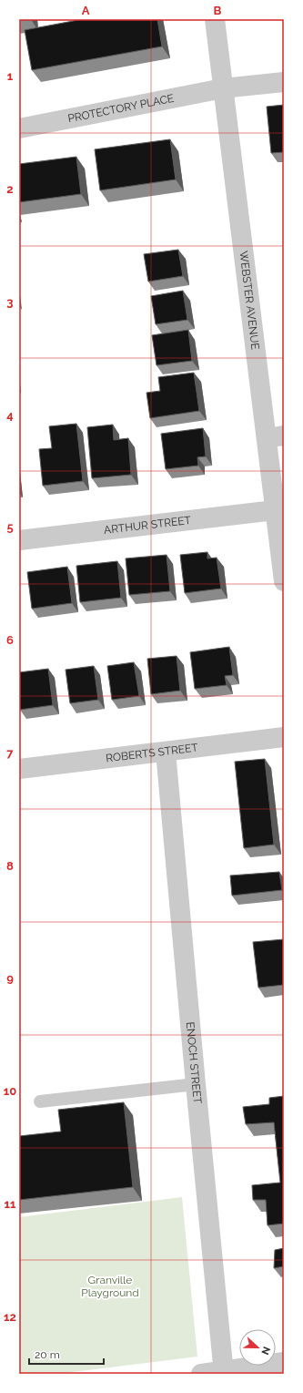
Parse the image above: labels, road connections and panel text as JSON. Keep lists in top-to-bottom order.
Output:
{
  "streets": {
    "street": [
      "PROTECTORY PLACE",
      "WEBSTER AVENUE",
      "ARTHUR STREET",
      "ROBERTS STREET",
      "ENOCH STREET"
    ]
  },
  "crossings": [
    ["PROTECTORY PLACE", "WEBSTER AVENUE"],
    ["WEBSTER AVENUE", "ARTHUR STREET"],
    ["ROBERTS STREET", "ENOCH STREET"]
  ],
  "parks": ["Granville Playground"],
  "scale_bar": "20 m",
  "north": "right",
  "grid": {
    "columns": ["A", "B"],
    "rows": [
      "1",
      "2",
      "3",
      "4",
      "5",
      "6",
      "7",
      "8",
      "9",
      "10",
      "11",
      "12"
    ]
  }
}
